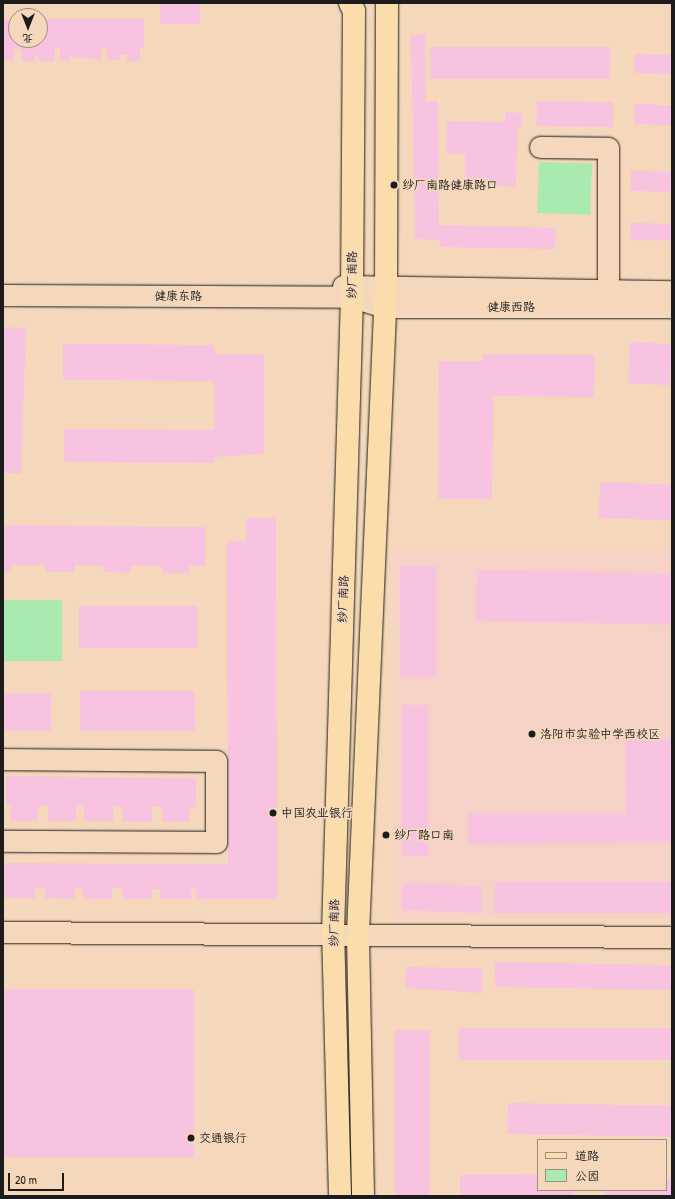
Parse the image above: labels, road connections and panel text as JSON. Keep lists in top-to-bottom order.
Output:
{
  "streets": {
    "main road": ["纱厂南路"],
    "street": ["健康东路", "健康西路"]
  },
  "crossings": [
    ["纱厂南路", "健康东路"],
    ["纱厂南路", "健康西路"],
    ["健康东路", "健康西路"]
  ],
  "places": [
    "纱厂南路健康路口",
    "洛阳市实验中学西校区",
    "中国农业银行",
    "纱厂路口南",
    "交通银行"
  ],
  "legend": ["道路", "公园"],
  "scale_bar": "20 m",
  "north": "bottom"
}
